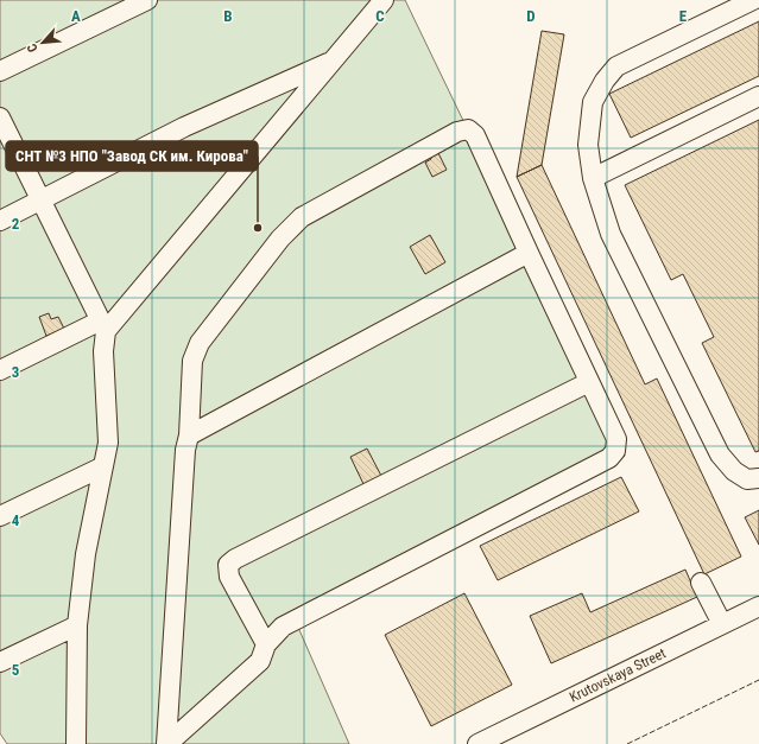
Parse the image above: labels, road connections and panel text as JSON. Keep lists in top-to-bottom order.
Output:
{
  "streets": {
    "street": ["Krutovskaya Street"]
  },
  "places": ["СНТ №3 НПО \"Завод СК им. Кирова\""],
  "north": "bottom left",
  "grid": {
    "columns": [
      "A",
      "B",
      "C",
      "D",
      "E"
    ],
    "rows": [
      "2",
      "3",
      "4",
      "5"
    ]
  }
}
